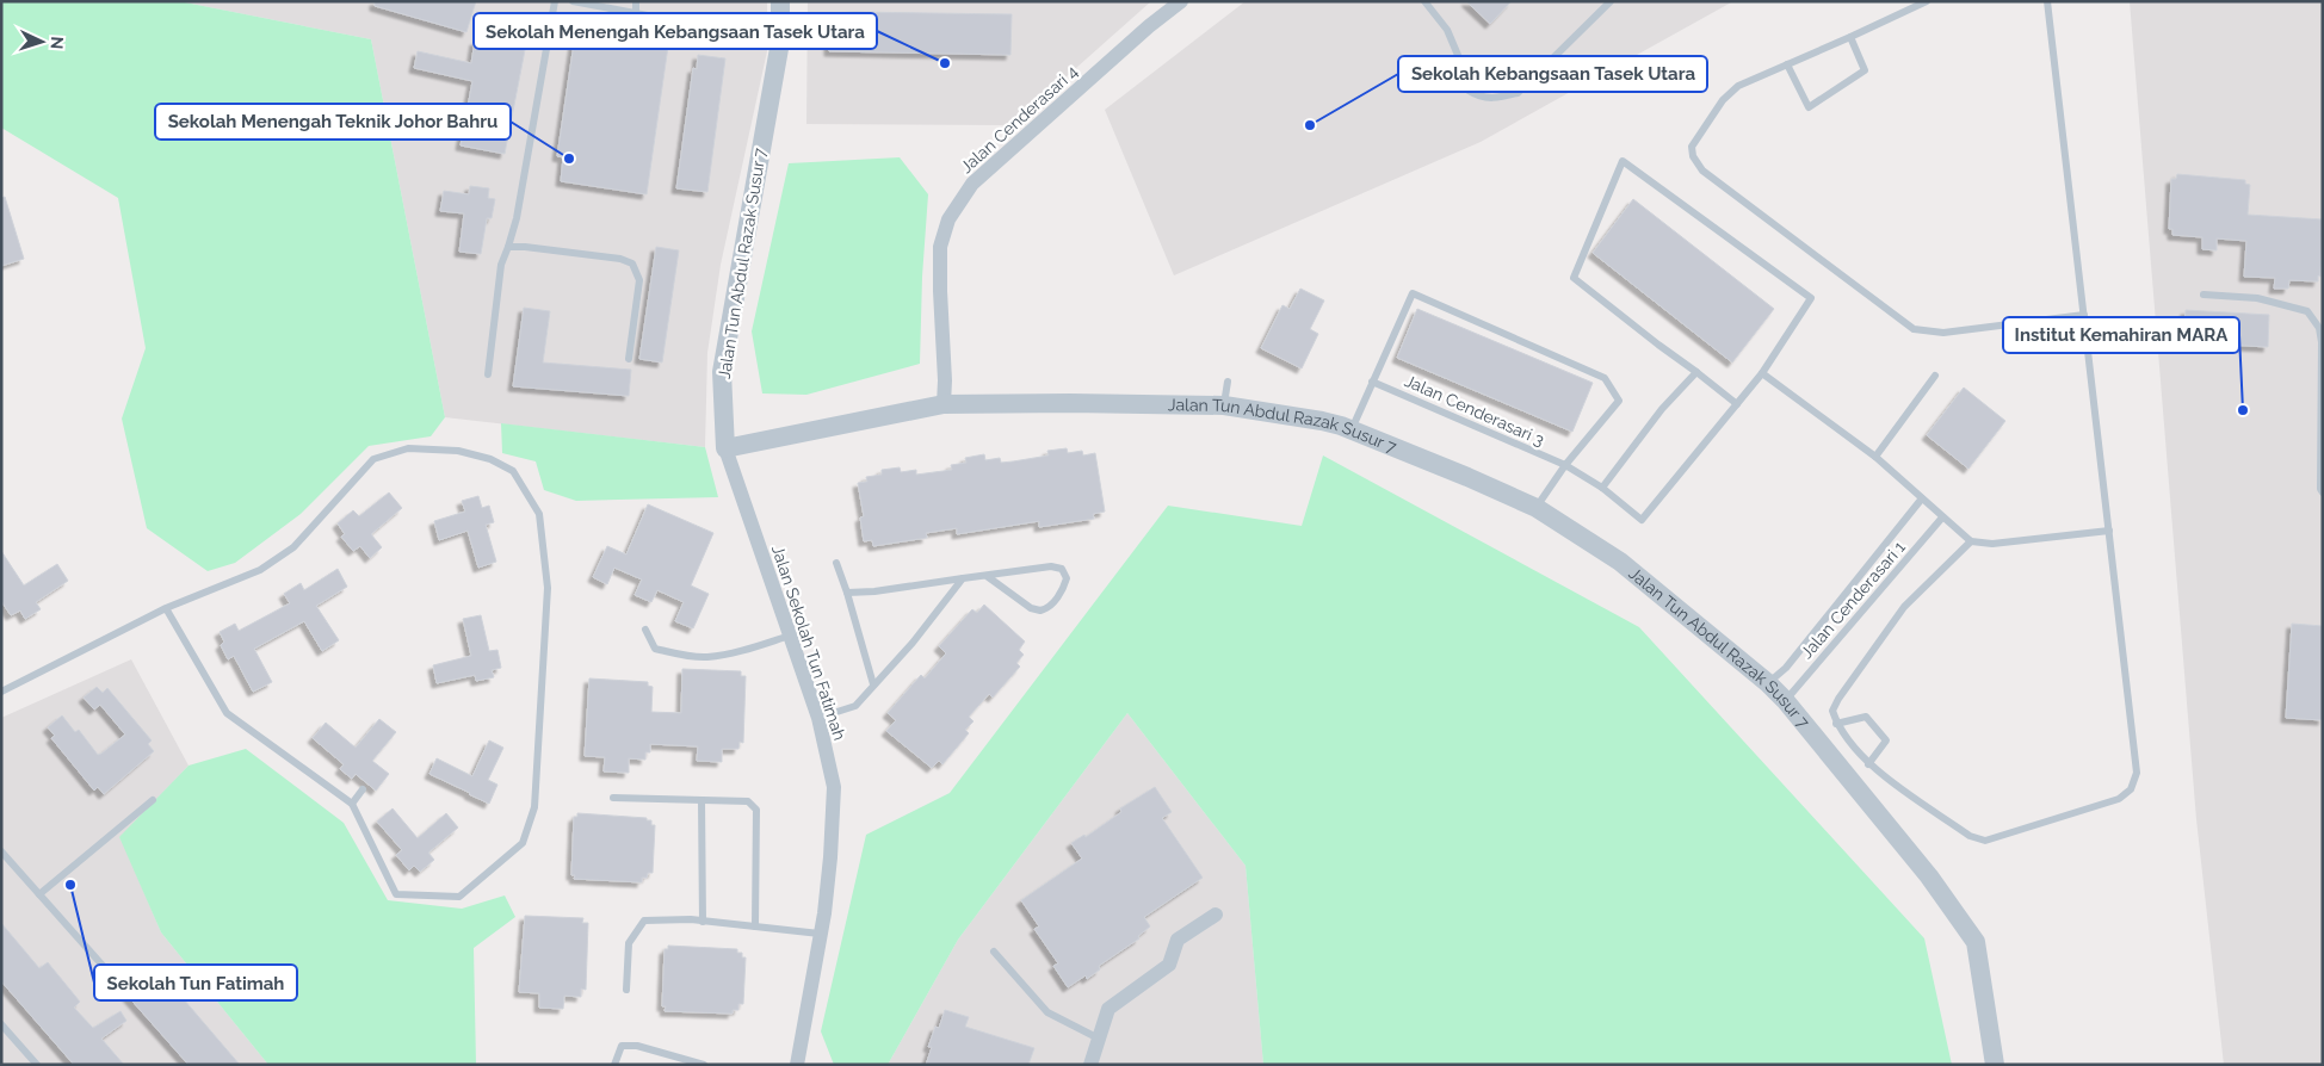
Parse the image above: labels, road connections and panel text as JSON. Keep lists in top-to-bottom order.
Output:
{
  "streets": {
    "street": ["Jalan Cenderasari 4", "Jalan Tun Abdul Razak Susur 7", "Jalan Sekolah Tun Fatimah"],
    "lane": ["Jalan Cenderasari 3", "Jalan Cenderasari 1"]
  },
  "crossings": [
    ["Jalan Cenderasari 4", "Jalan Tun Abdul Razak Susur 7"],
    ["Jalan Tun Abdul Razak Susur 7", "Jalan Cenderasari 1"],
    ["Jalan Tun Abdul Razak Susur 7", "Jalan Sekolah Tun Fatimah"]
  ],
  "places": [
    "Sekolah Menengah Kebangsaan Tasek Utara",
    "Sekolah Kebangsaan Tasek Utara",
    "Sekolah Menengah Teknik Johor Bahru",
    "Institut Kemahiran MARA",
    "Sekolah Tun Fatimah"
  ],
  "north": "right"
}
